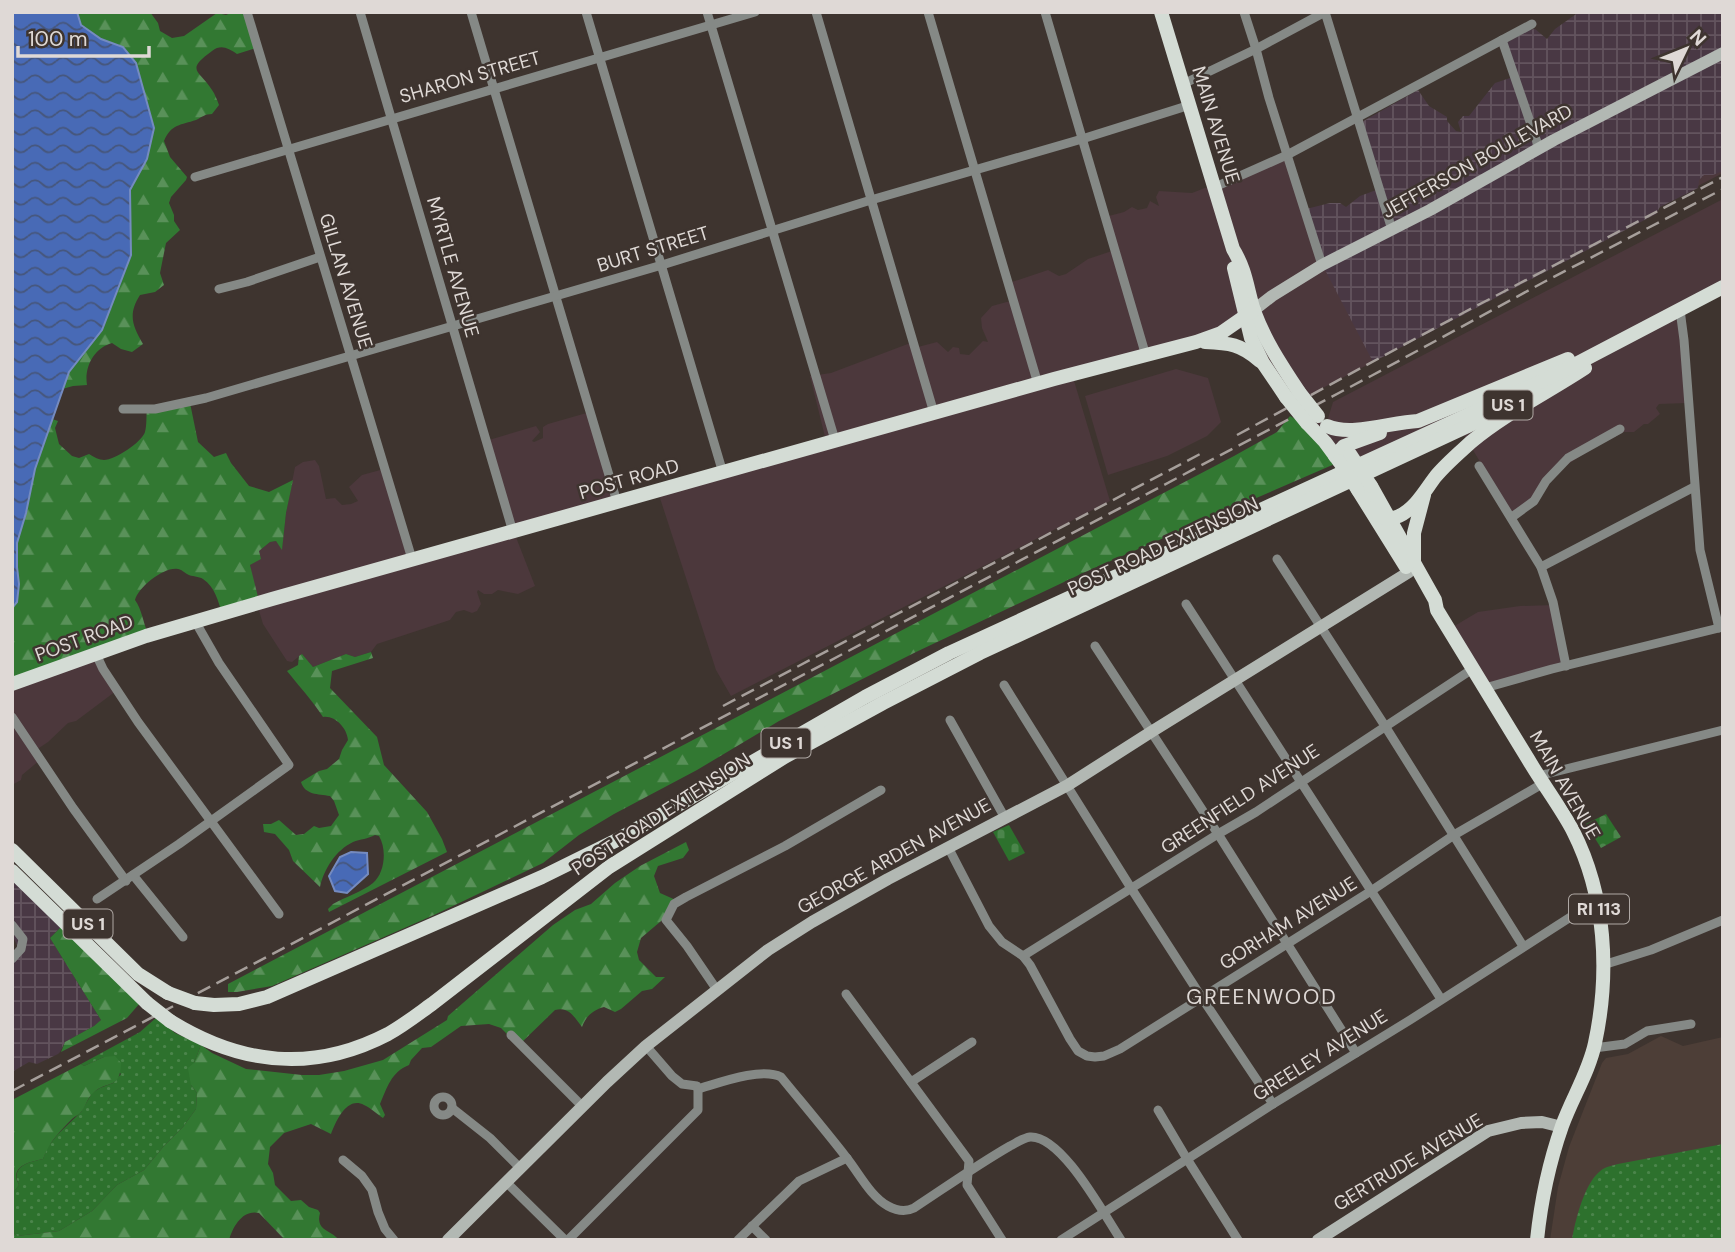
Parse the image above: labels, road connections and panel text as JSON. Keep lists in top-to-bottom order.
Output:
{
  "streets": {
    "main road": [
      "MAIN AVENUE",
      "US 1",
      "POST ROAD",
      "POST ROAD EXTENSION",
      "RI 113"
    ],
    "street": [
      "SHARON STREET",
      "JEFFERSON BOULEVARD",
      "BURT STREET",
      "MYRTLE AVENUE",
      "GILLAN AVENUE",
      "GREENFIELD AVENUE",
      "GEORGE ARDEN AVENUE",
      "GORHAM AVENUE",
      "GREELEY AVENUE",
      "GERTRUDE AVENUE"
    ]
  },
  "crossings": [
    ["SHARON STREET", "MYRTLE AVENUE"],
    ["SHARON STREET", "GILLAN AVENUE"],
    ["MAIN AVENUE", "JEFFERSON BOULEVARD"],
    ["MAIN AVENUE", "BURT STREET"],
    ["MAIN AVENUE", "POST ROAD"],
    ["MAIN AVENUE", "GREENFIELD AVENUE"],
    ["MAIN AVENUE", "GEORGE ARDEN AVENUE"],
    ["MAIN AVENUE", "GORHAM AVENUE"],
    ["MAIN AVENUE", "GREELEY AVENUE"],
    ["MAIN AVENUE", "GERTRUDE AVENUE"],
    ["JEFFERSON BOULEVARD", "POST ROAD"],
    ["BURT STREET", "MYRTLE AVENUE"],
    ["BURT STREET", "GILLAN AVENUE"],
    ["MYRTLE AVENUE", "POST ROAD"],
    ["GILLAN AVENUE", "POST ROAD"],
    ["US 1", "POST ROAD EXTENSION"],
    ["GREENFIELD AVENUE", "GORHAM AVENUE"],
    ["GEORGE ARDEN AVENUE", "GORHAM AVENUE"]
  ],
  "districts": ["GREENWOOD"],
  "scale_bar": "100 m",
  "north": "top right"
}
